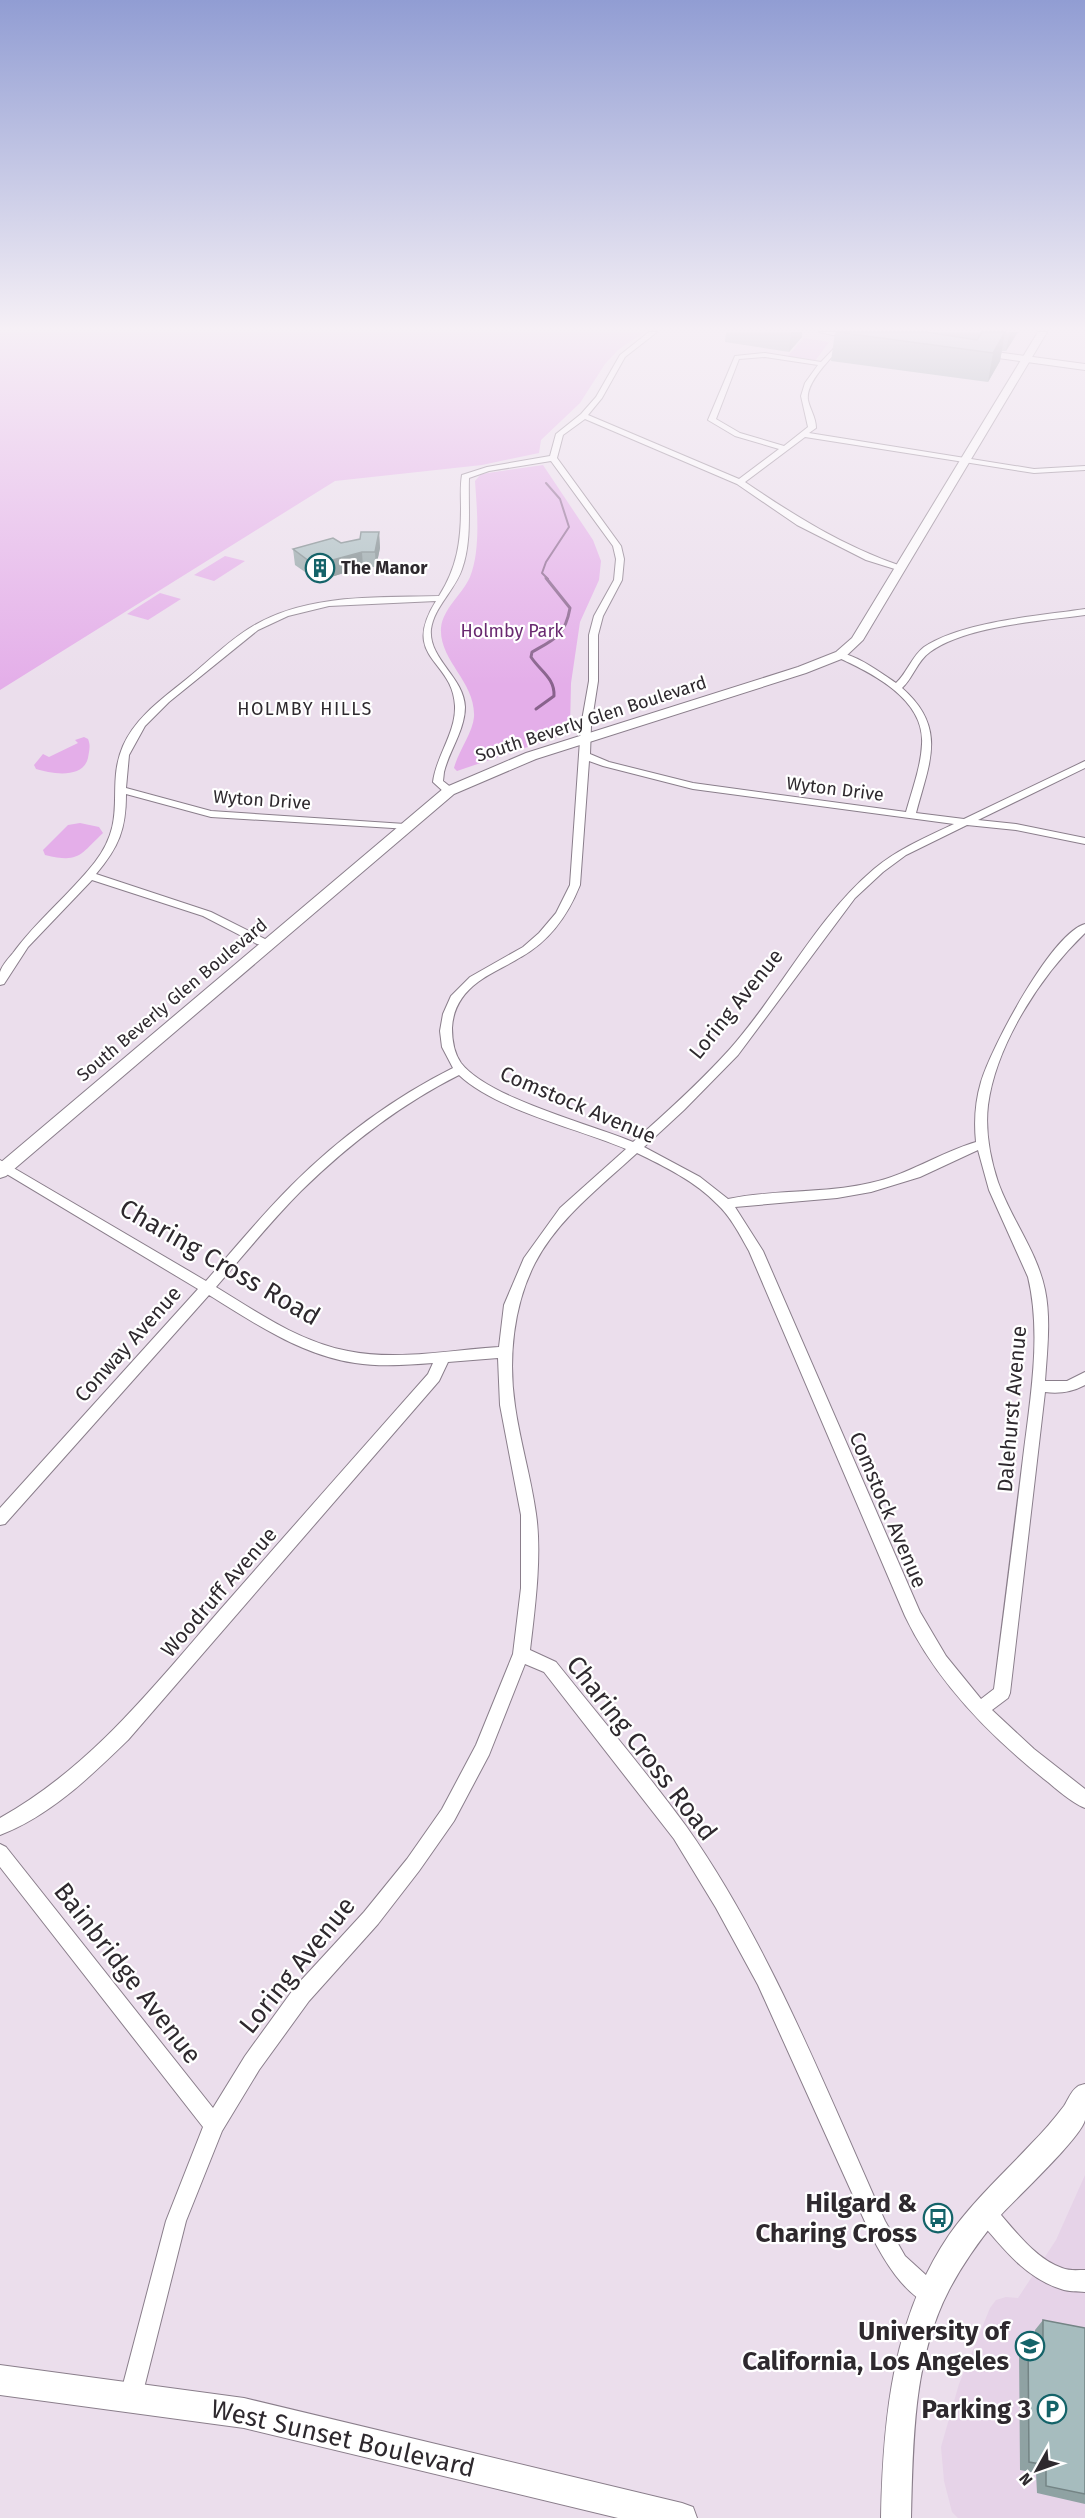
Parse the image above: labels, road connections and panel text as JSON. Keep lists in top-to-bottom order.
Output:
{
  "streets": {
    "main road": ["South Beverly Glen Boulevard", "West Sunset Boulevard"],
    "street": [
      "Wyton Drive",
      "Loring Avenue",
      "Comstock Avenue",
      "Charing Cross Road",
      "Conway Avenue",
      "Dalehurst Avenue",
      "Woodruff Avenue",
      "Bainbridge Avenue"
    ]
  },
  "crossings": [
    ["South Beverly Glen Boulevard", "Wyton Drive"],
    ["South Beverly Glen Boulevard", "Comstock Avenue"],
    ["South Beverly Glen Boulevard", "Charing Cross Road"],
    ["Wyton Drive", "Loring Avenue"],
    ["Wyton Drive", "Comstock Avenue"],
    ["Loring Avenue", "Comstock Avenue"],
    ["Loring Avenue", "Charing Cross Road"],
    ["Loring Avenue", "Bainbridge Avenue"],
    ["Loring Avenue", "West Sunset Boulevard"],
    ["Comstock Avenue", "Conway Avenue"],
    ["Comstock Avenue", "Dalehurst Avenue"],
    ["Charing Cross Road", "Conway Avenue"],
    ["Charing Cross Road", "Woodruff Avenue"]
  ],
  "districts": ["HOLMBY HILLS"],
  "parks": ["Holmby Park"],
  "places": {
    "building": ["The Manor"],
    "bus stop": ["Hilgard & Charing Cross"],
    "school or university": ["University of California, Los Angeles"],
    "parking": ["Parking 3"]
  },
  "north": "bottom left"
}
